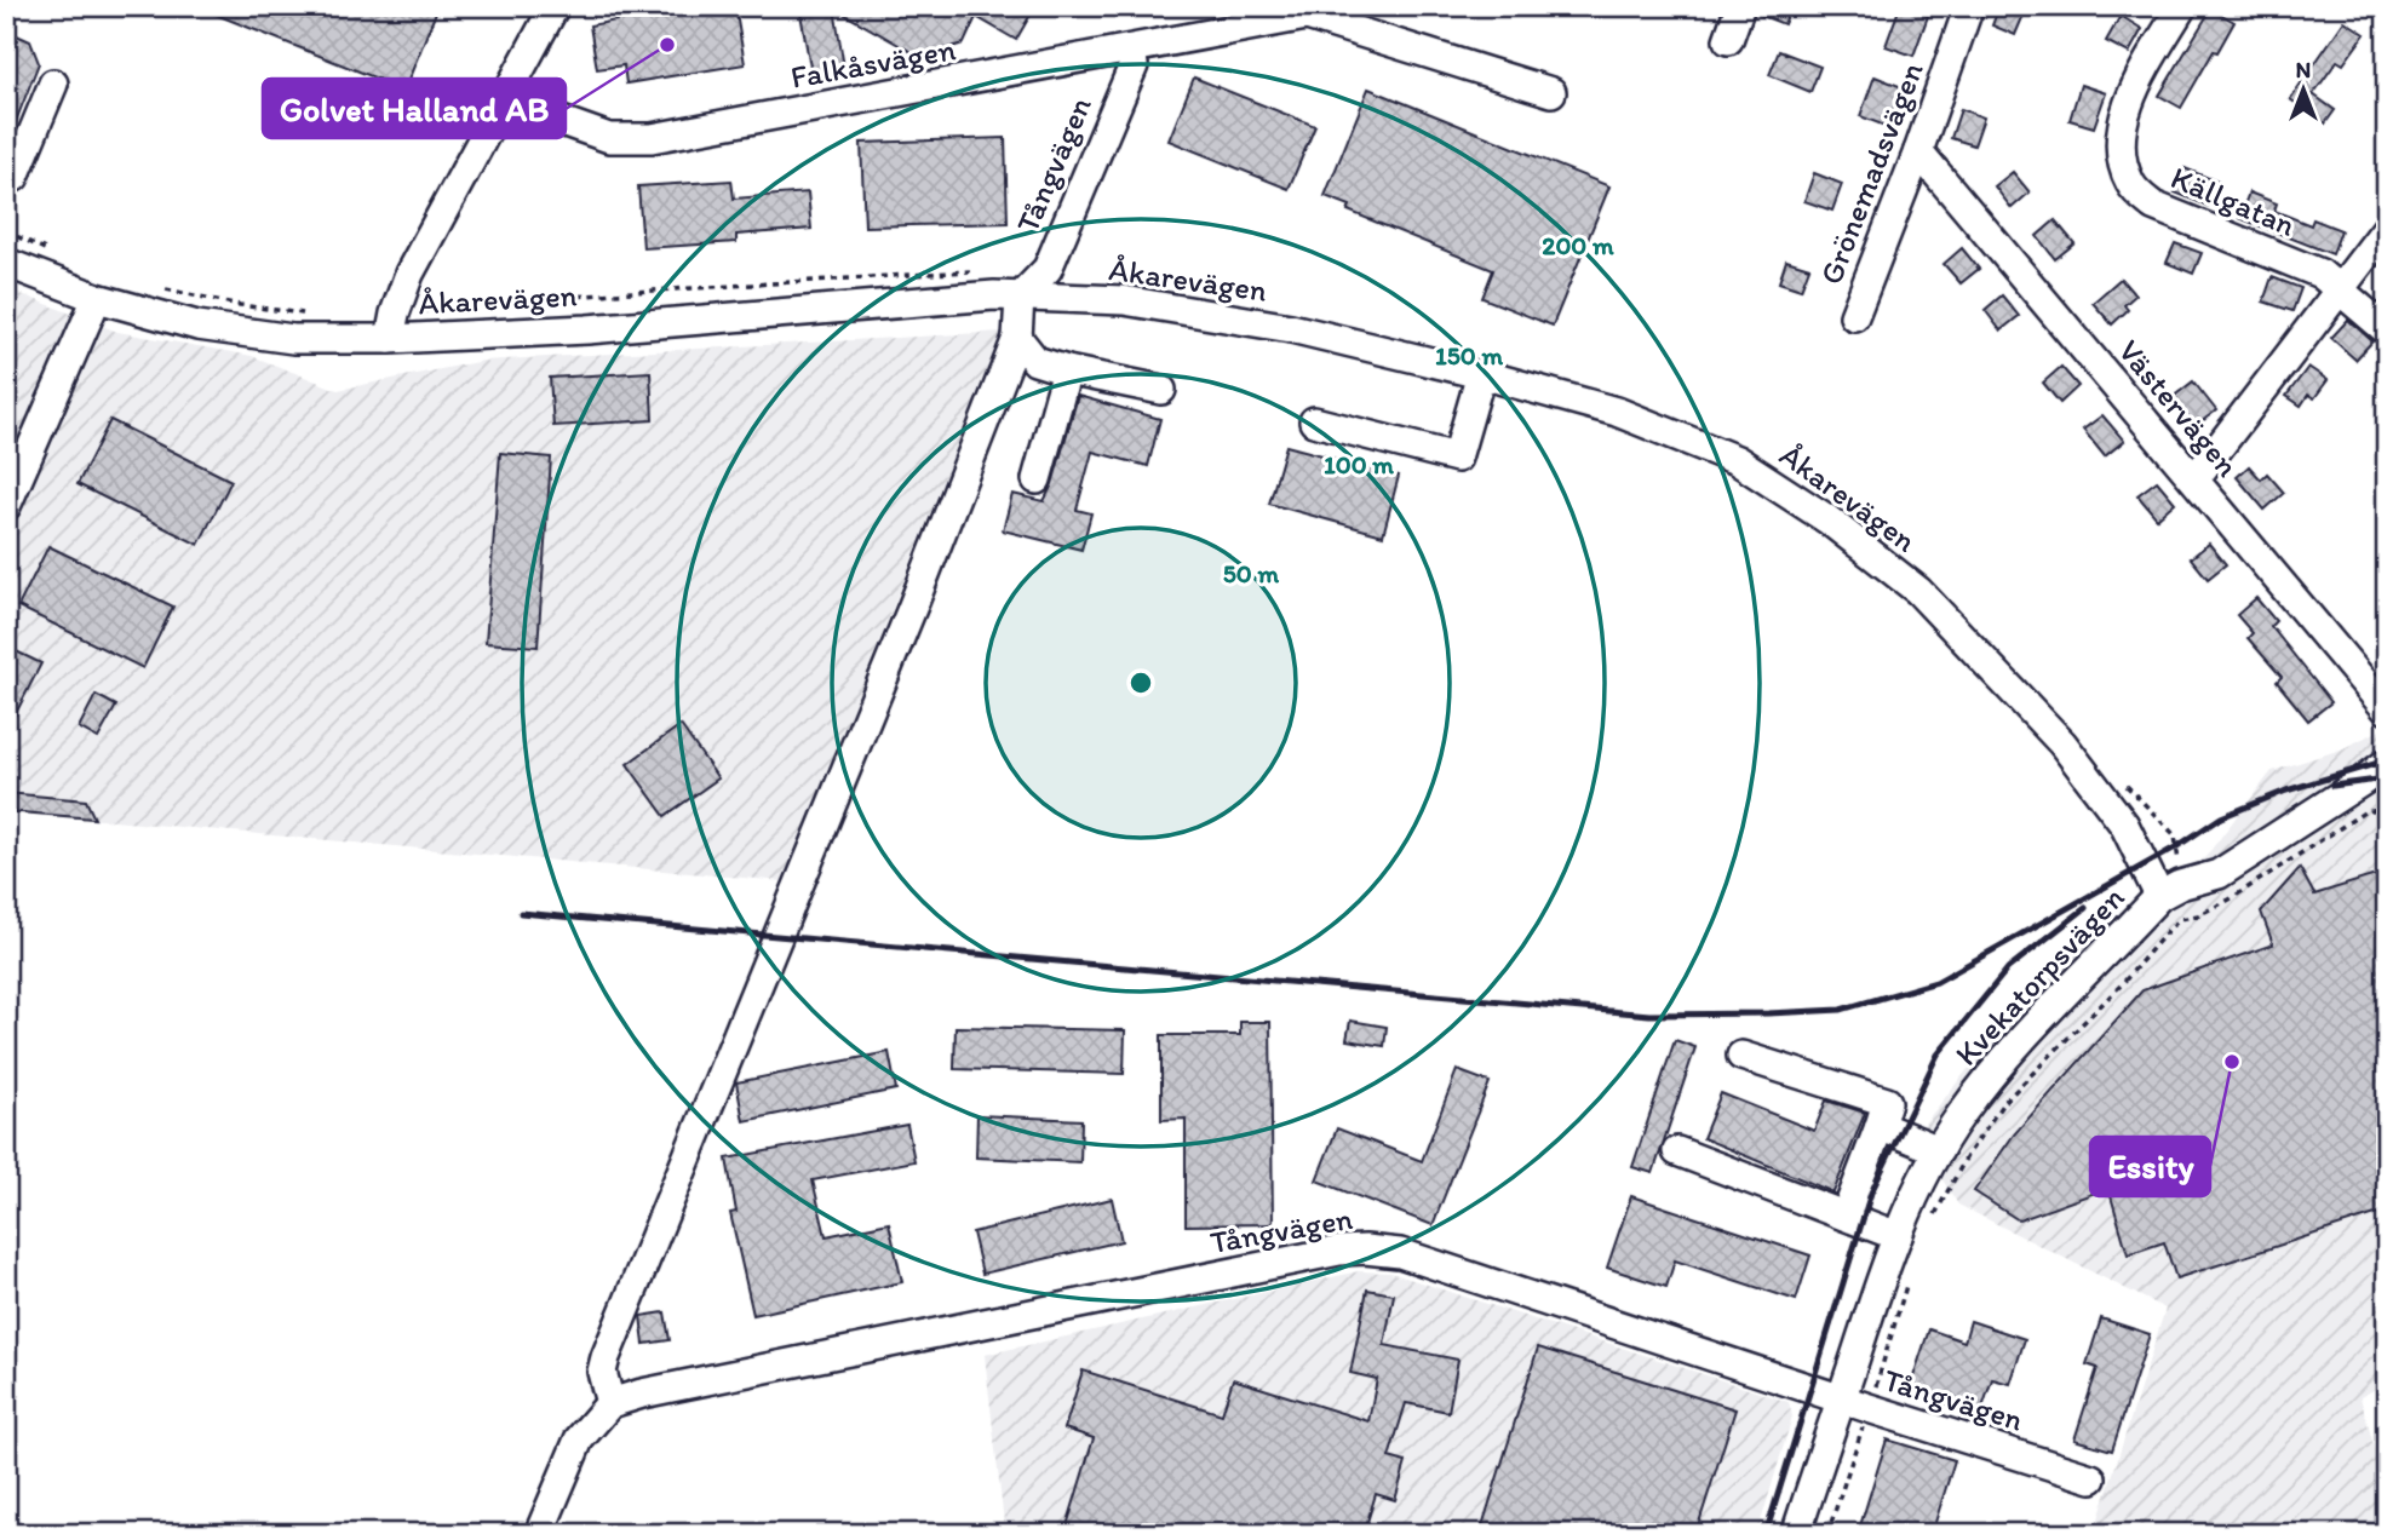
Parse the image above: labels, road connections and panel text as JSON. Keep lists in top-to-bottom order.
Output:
{
  "streets": {
    "street": [
      "Falkåsvägen",
      "Tångvägen",
      "Grönemadsvägen",
      "Källgatan",
      "Åkarevägen",
      "Västervägen",
      "Kvekatorpsvägen"
    ]
  },
  "crossings": [
    ["Falkåsvägen", "Tångvägen"],
    ["Tångvägen", "Åkarevägen"],
    ["Tångvägen", "Kvekatorpsvägen"],
    ["Grönemadsvägen", "Västervägen"],
    ["Åkarevägen", "Kvekatorpsvägen"]
  ],
  "places": ["Golvet Halland AB", "Essity"],
  "north": "top",
  "rings": [
    "200 m",
    "150 m",
    "100 m",
    "50 m"
  ]
}
